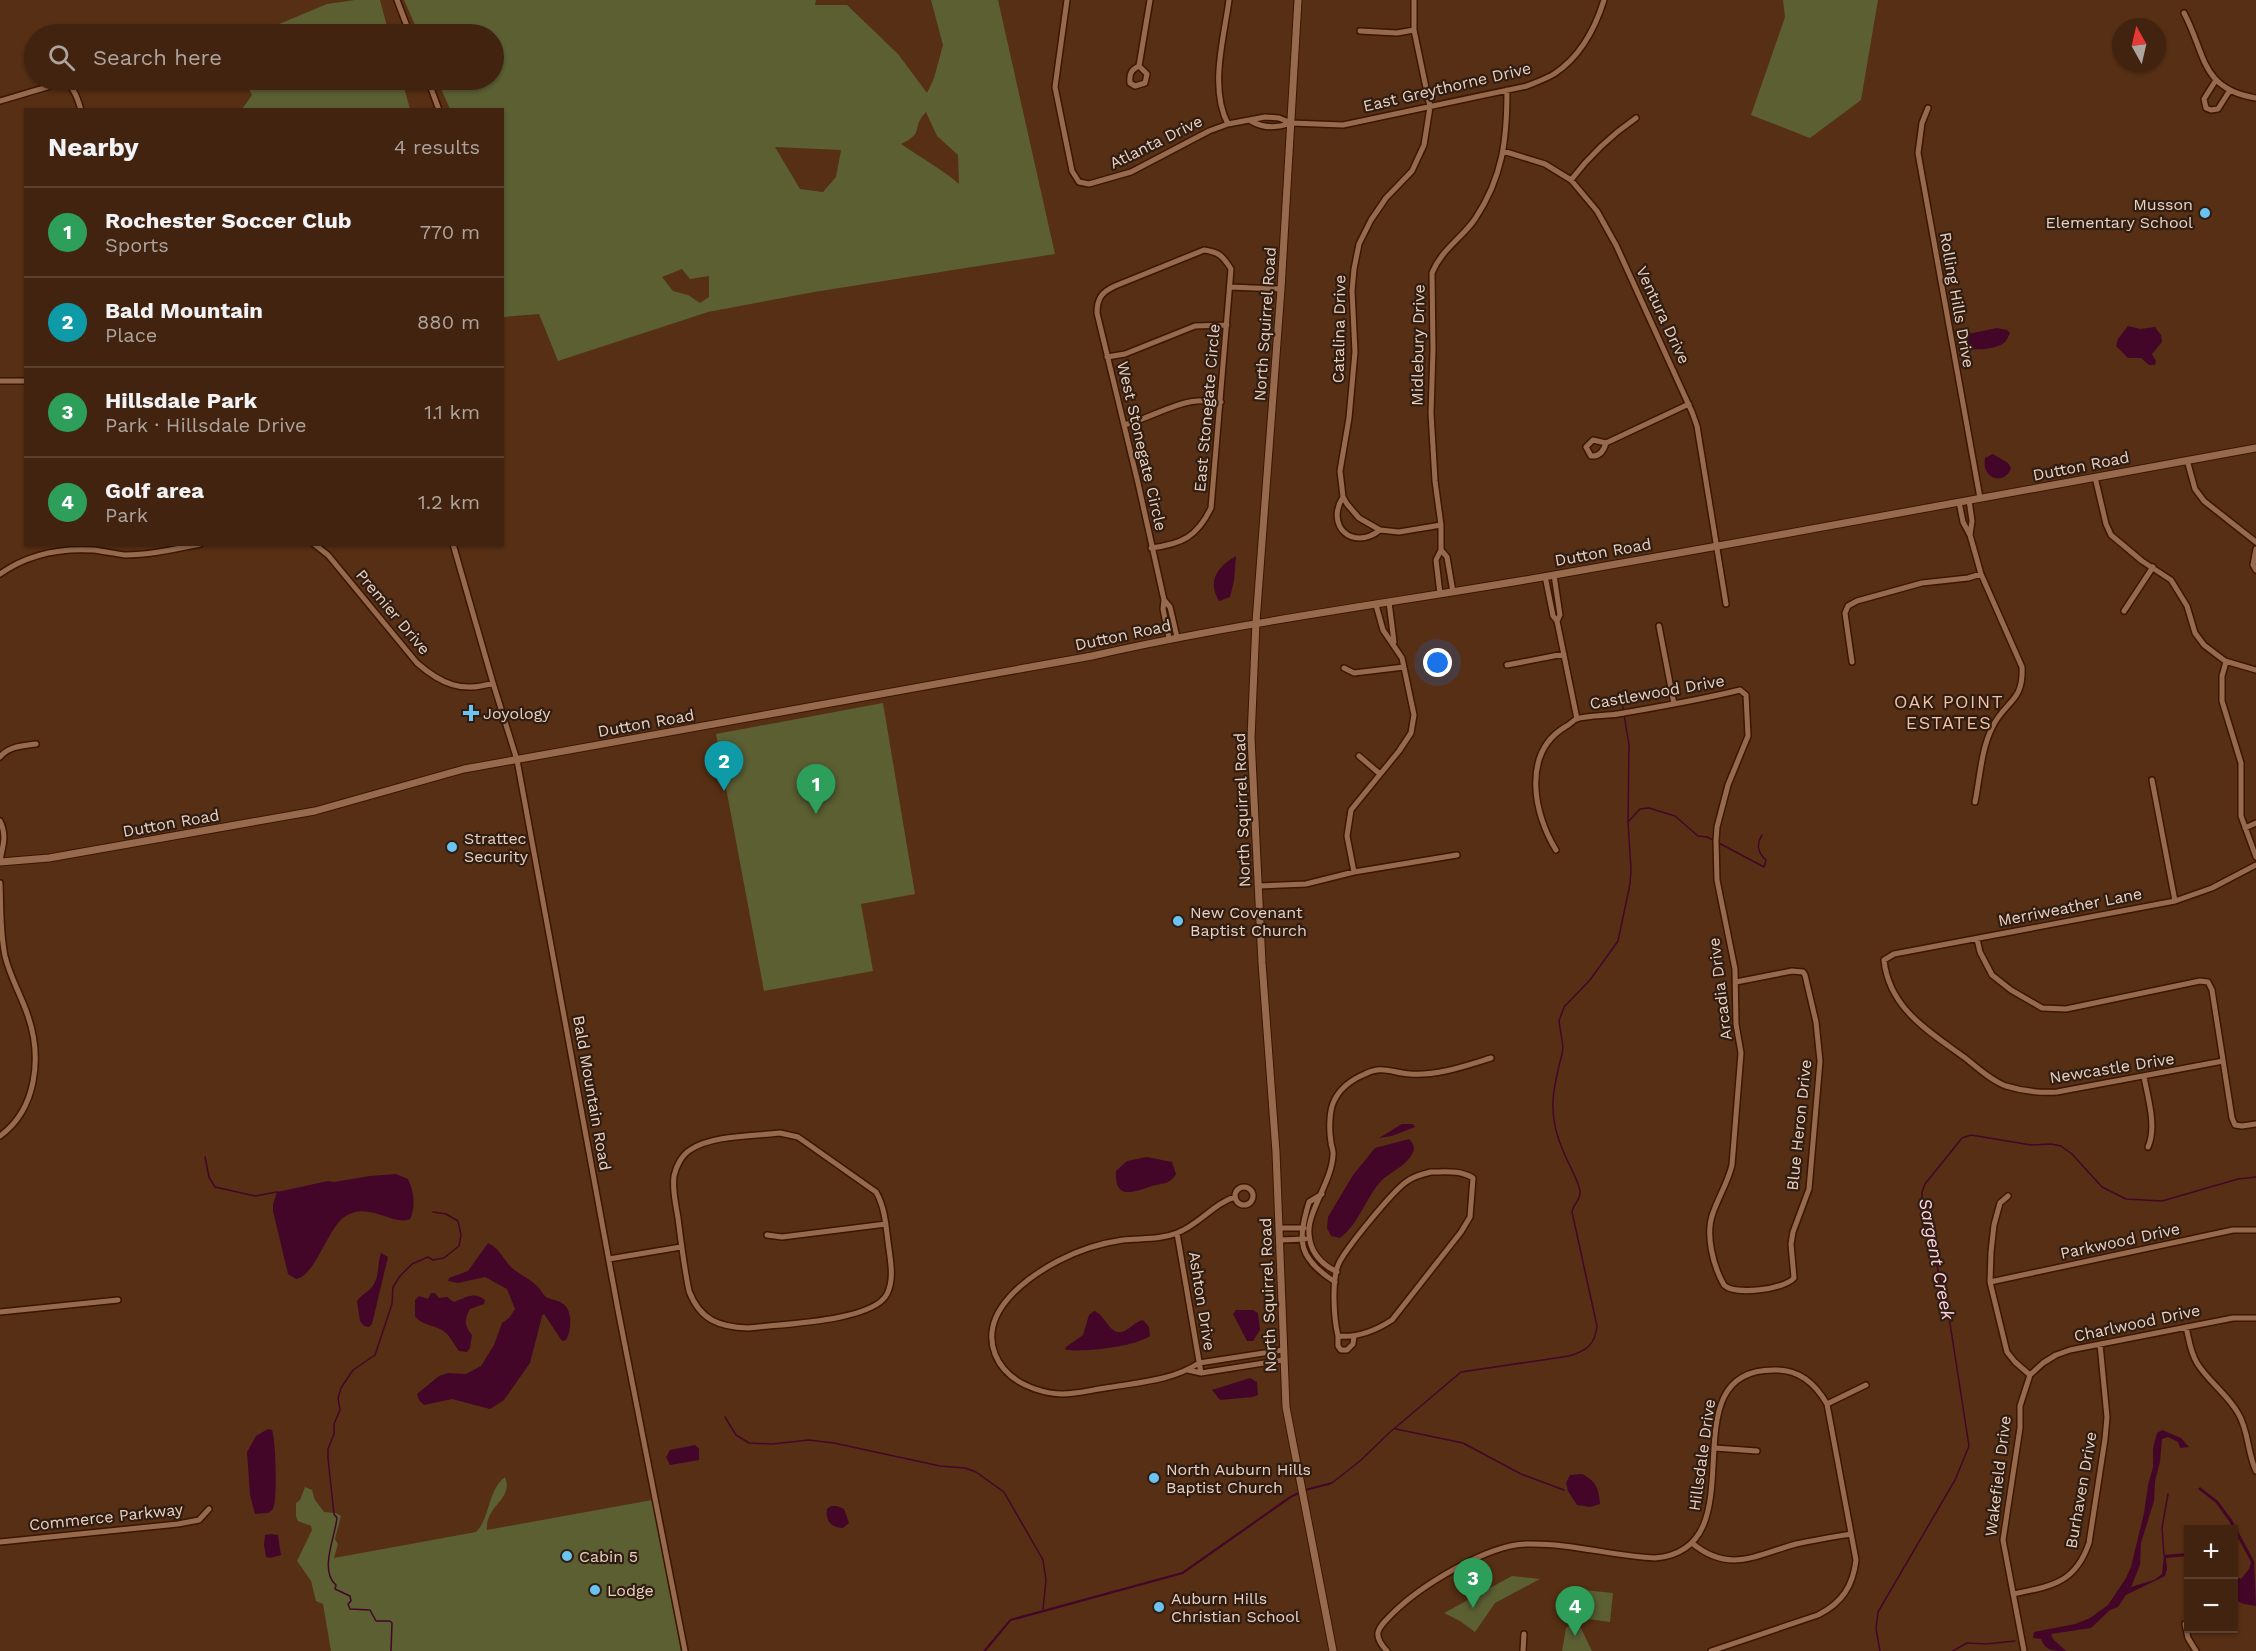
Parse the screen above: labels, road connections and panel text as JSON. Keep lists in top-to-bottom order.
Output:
{
  "streets": {
    "street": [
      "East Greythorne Drive",
      "Atlanta Drive",
      "Rolling Hills Drive",
      "Ventura Drive",
      "North Squirrel Road",
      "Catalina Drive",
      "Midlebury Drive",
      "East Stonegate Circle",
      "West Stonegate Circle",
      "Dutton Road",
      "Premier Drive",
      "Castlewood Drive",
      "Merriweather Lane",
      "Arcadia Drive",
      "Newcastle Drive",
      "Bald Mountain Road",
      "Blue Heron Drive",
      "Parkwood Drive",
      "Ashton Drive",
      "Charlwood Drive",
      "Hillsdale Drive",
      "Wakefield Drive",
      "Burhaven Drive",
      "Commerce Parkway"
    ]
  },
  "crossings": [
    ["East Greythorne Drive", "Atlanta Drive"],
    ["East Greythorne Drive", "North Squirrel Road"],
    ["East Greythorne Drive", "Catalina Drive"],
    ["East Greythorne Drive", "Midlebury Drive"],
    ["Atlanta Drive", "North Squirrel Road"],
    ["Rolling Hills Drive", "Dutton Road"],
    ["Ventura Drive", "Midlebury Drive"],
    ["Ventura Drive", "Dutton Road"],
    ["North Squirrel Road", "Dutton Road"],
    ["Midlebury Drive", "Dutton Road"],
    ["East Stonegate Circle", "West Stonegate Circle"],
    ["West Stonegate Circle", "Dutton Road"],
    ["Dutton Road", "Bald Mountain Road"],
    ["Premier Drive", "Bald Mountain Road"],
    ["Castlewood Drive", "Arcadia Drive"],
    ["Merriweather Lane", "Newcastle Drive"],
    ["Arcadia Drive", "Blue Heron Drive"],
    ["Charlwood Drive", "Wakefield Drive"],
    ["Charlwood Drive", "Burhaven Drive"],
    ["Wakefield Drive", "Burhaven Drive"]
  ],
  "districts": ["OAK POINT ESTATES"],
  "water": ["Sargent Creek"],
  "places": {
    "other": [
      "Musson Elementary School",
      "Strattec Security",
      "New Covenant Baptist Church",
      "North Auburn Hills Baptist Church",
      "Cabin 5",
      "Lodge",
      "Auburn Hills Christian School"
    ],
    "health": ["Joyology"]
  },
  "north": "top",
  "page": {
    "search": "Search here",
    "heading": ["Nearby", "4 results"],
    "list": [
      {
        "mark": "1",
        "name": "Rochester Soccer Club",
        "note": "Sports",
        "value": "770 m"
      },
      {
        "mark": "2",
        "name": "Bald Mountain",
        "note": "Place",
        "value": "880 m"
      },
      {
        "mark": "3",
        "name": "Hillsdale Park",
        "note": "Park · Hillsdale Drive",
        "value": "1.1 km"
      },
      {
        "mark": "4",
        "name": "Golf area",
        "note": "Park",
        "value": "1.2 km"
      }
    ],
    "pins": [
      "2",
      "1",
      "3",
      "4"
    ],
    "map_buttons": ["+", "−"]
  }
}
